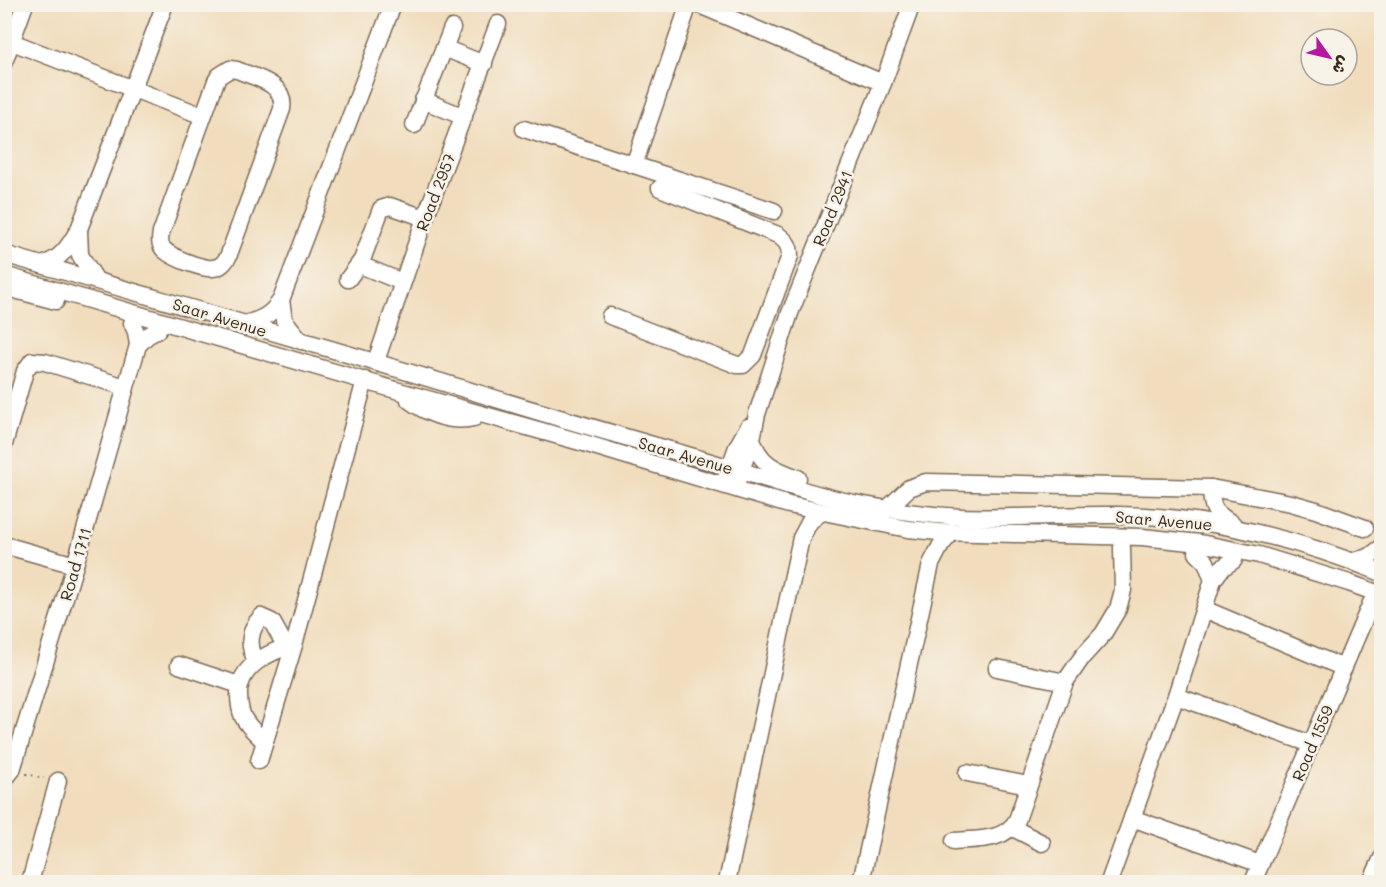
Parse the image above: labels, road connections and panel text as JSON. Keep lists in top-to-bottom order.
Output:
{
  "streets": {
    "street": [
      "Road 2957",
      "Road 2941",
      "Saar Avenue",
      "Road 1711",
      "Road 1559"
    ]
  },
  "crossings": [
    ["Road 2957", "Saar Avenue"],
    ["Road 2941", "Saar Avenue"],
    ["Saar Avenue", "Road 1559"]
  ],
  "north": "bottom right"
}
